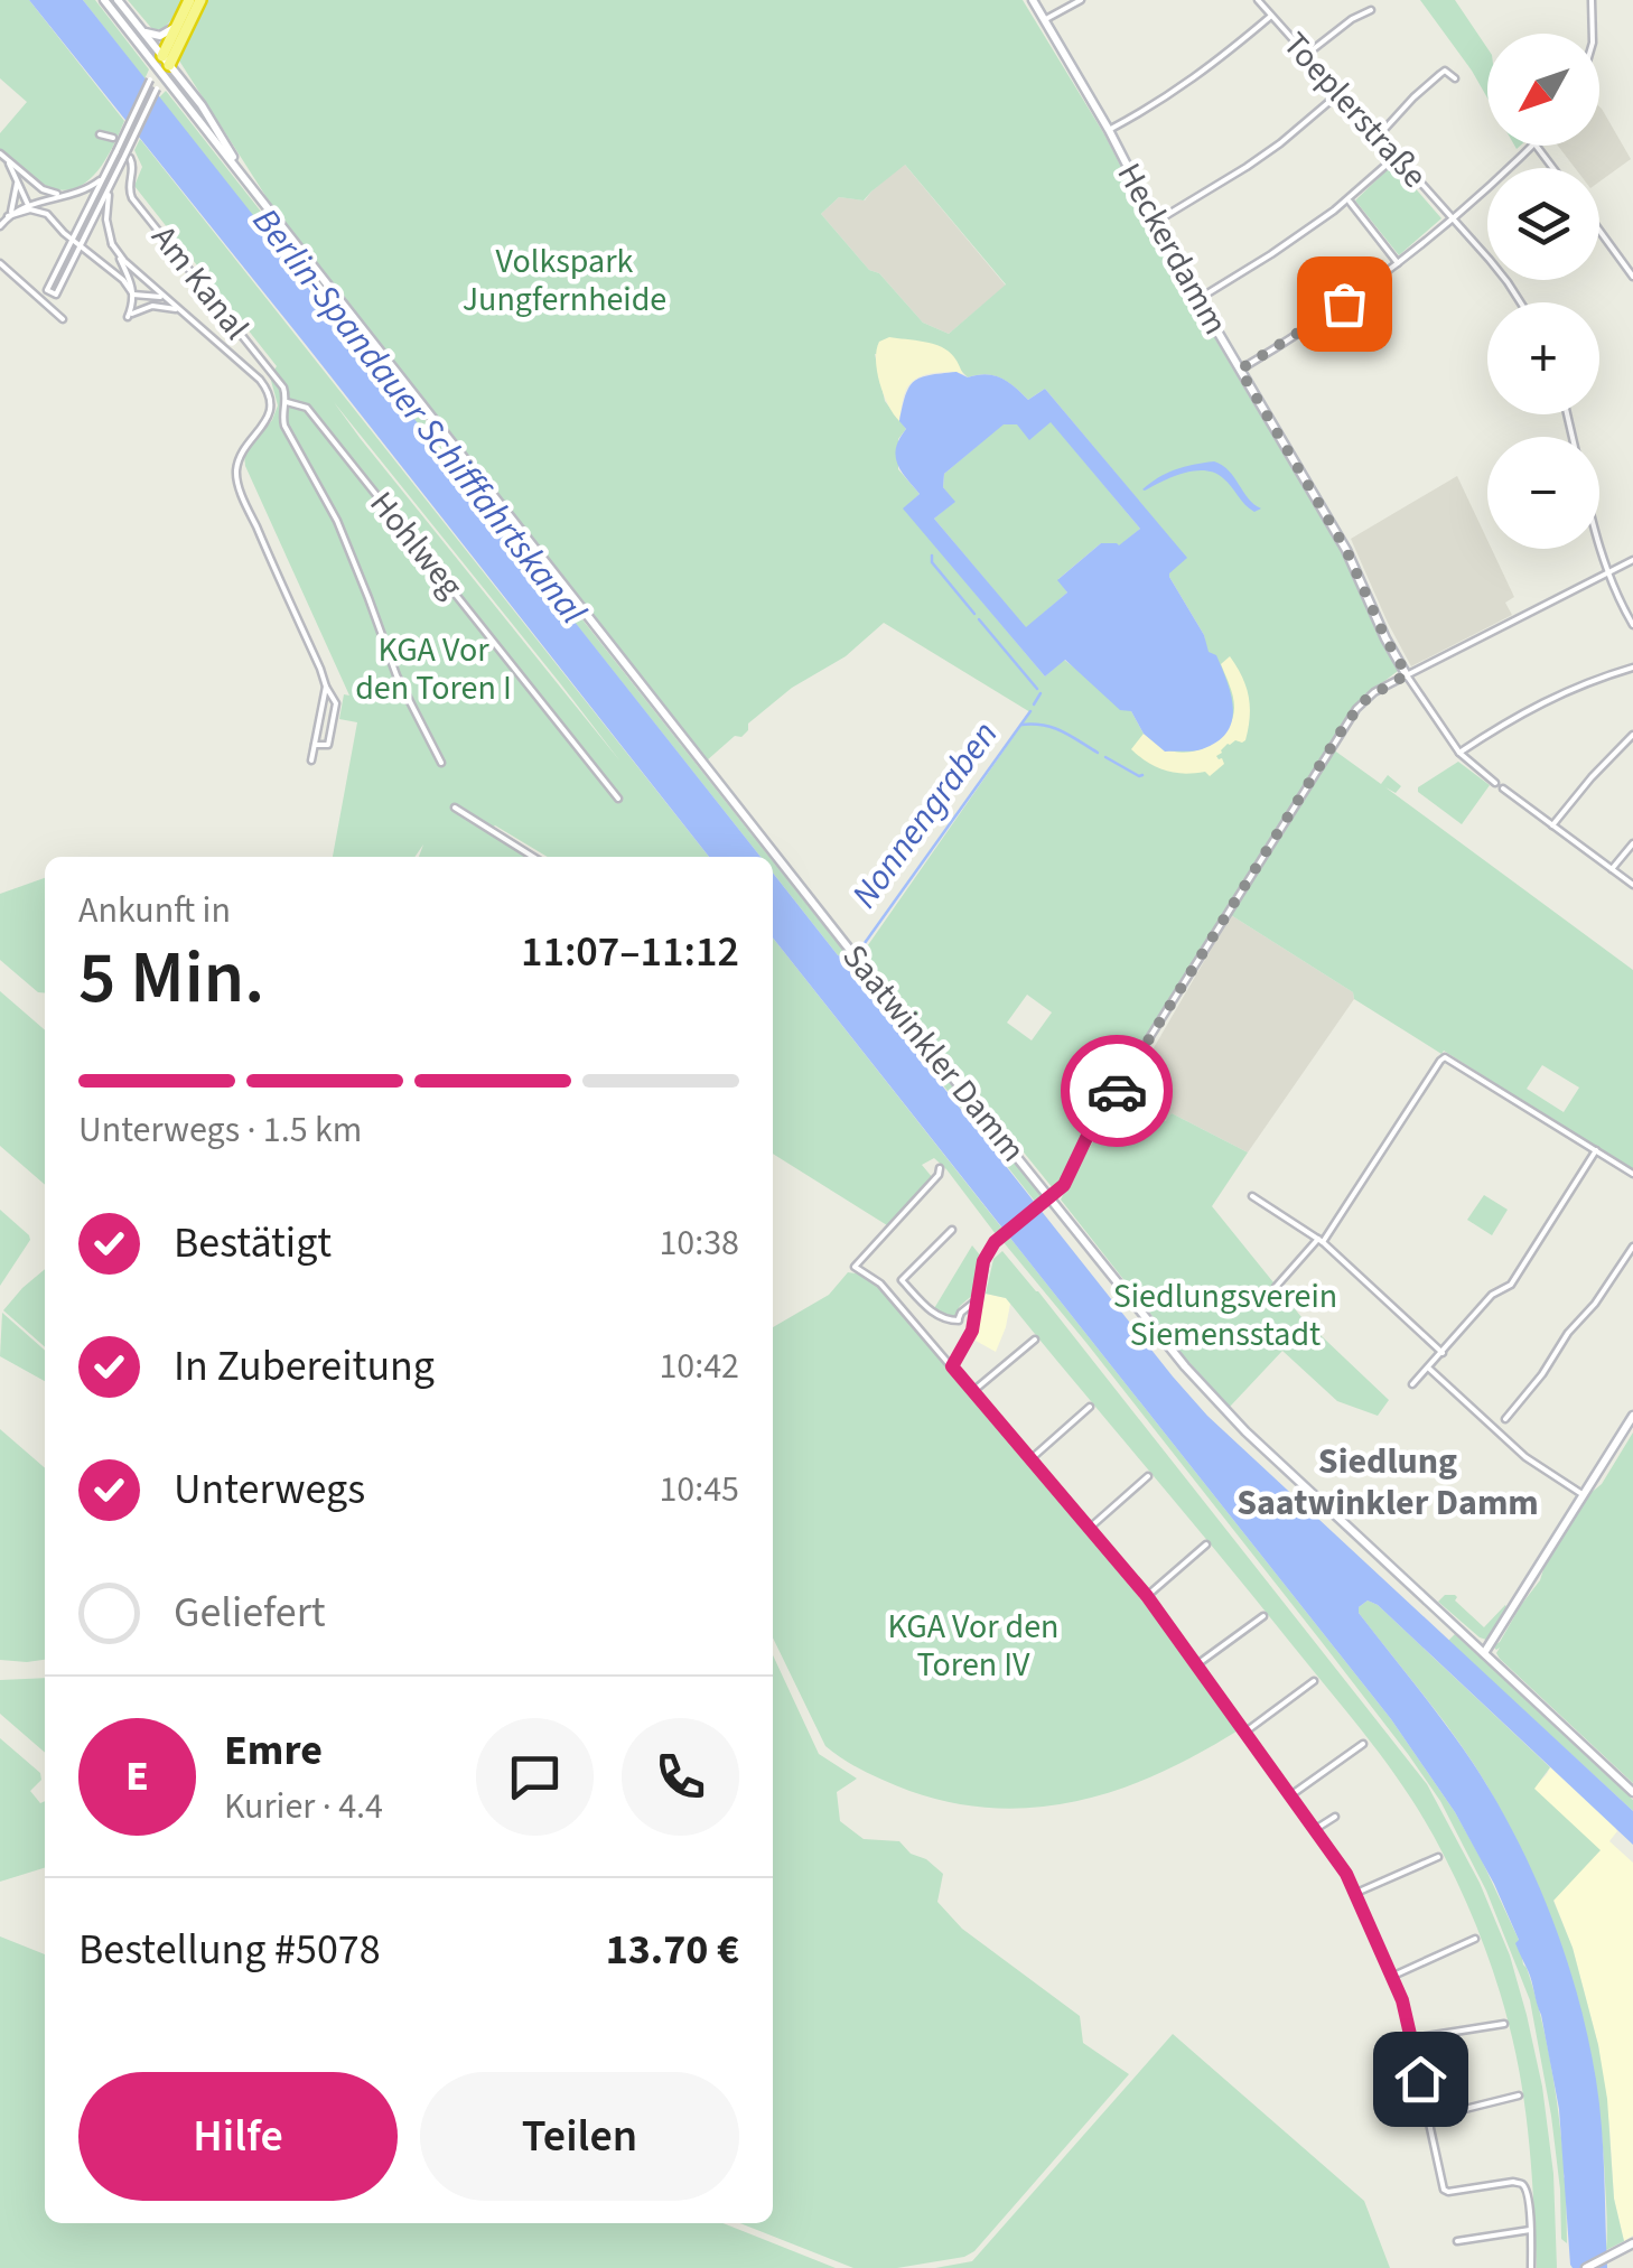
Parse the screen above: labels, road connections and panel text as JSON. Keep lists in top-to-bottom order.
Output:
{
  "streets": {
    "main road": ["Heckerdamm", "Saatwinkler Damm"],
    "street": ["Toeplerstraße", "Am Kanal", "Hohlweg"]
  },
  "crossings": [
    ["Am Kanal", "Hohlweg"]
  ],
  "districts": ["Siedlung Saatwinkler Damm"],
  "water": ["Berlin-Spandauer Schifffahrtskanal", "Nonnengraben"],
  "parks": [
    "Volkspark Jungfernheide",
    "KGA Vor den Toren I",
    "Siedlungsverein Siemensstadt",
    "KGA Vor den Toren IV"
  ],
  "north": "bottom left",
  "page": {
    "map_buttons": ["+", "−"],
    "heading": ["5 Min.", "Ankunft in", "11:07–11:12"],
    "panel": [
      "Emre",
      "Kurier · 4.4",
      "Bestellung #5078",
      "13.70 €"
    ],
    "bar": "Unterwegs · 1.5 km",
    "list": [
      ["Bestätigt", "10:38"],
      ["In Zubereitung", "10:42"],
      ["Unterwegs", "10:45"],
      "Geliefert"
    ],
    "round": "E",
    "buttons": ["Hilfe", "Teilen"]
  }
}
